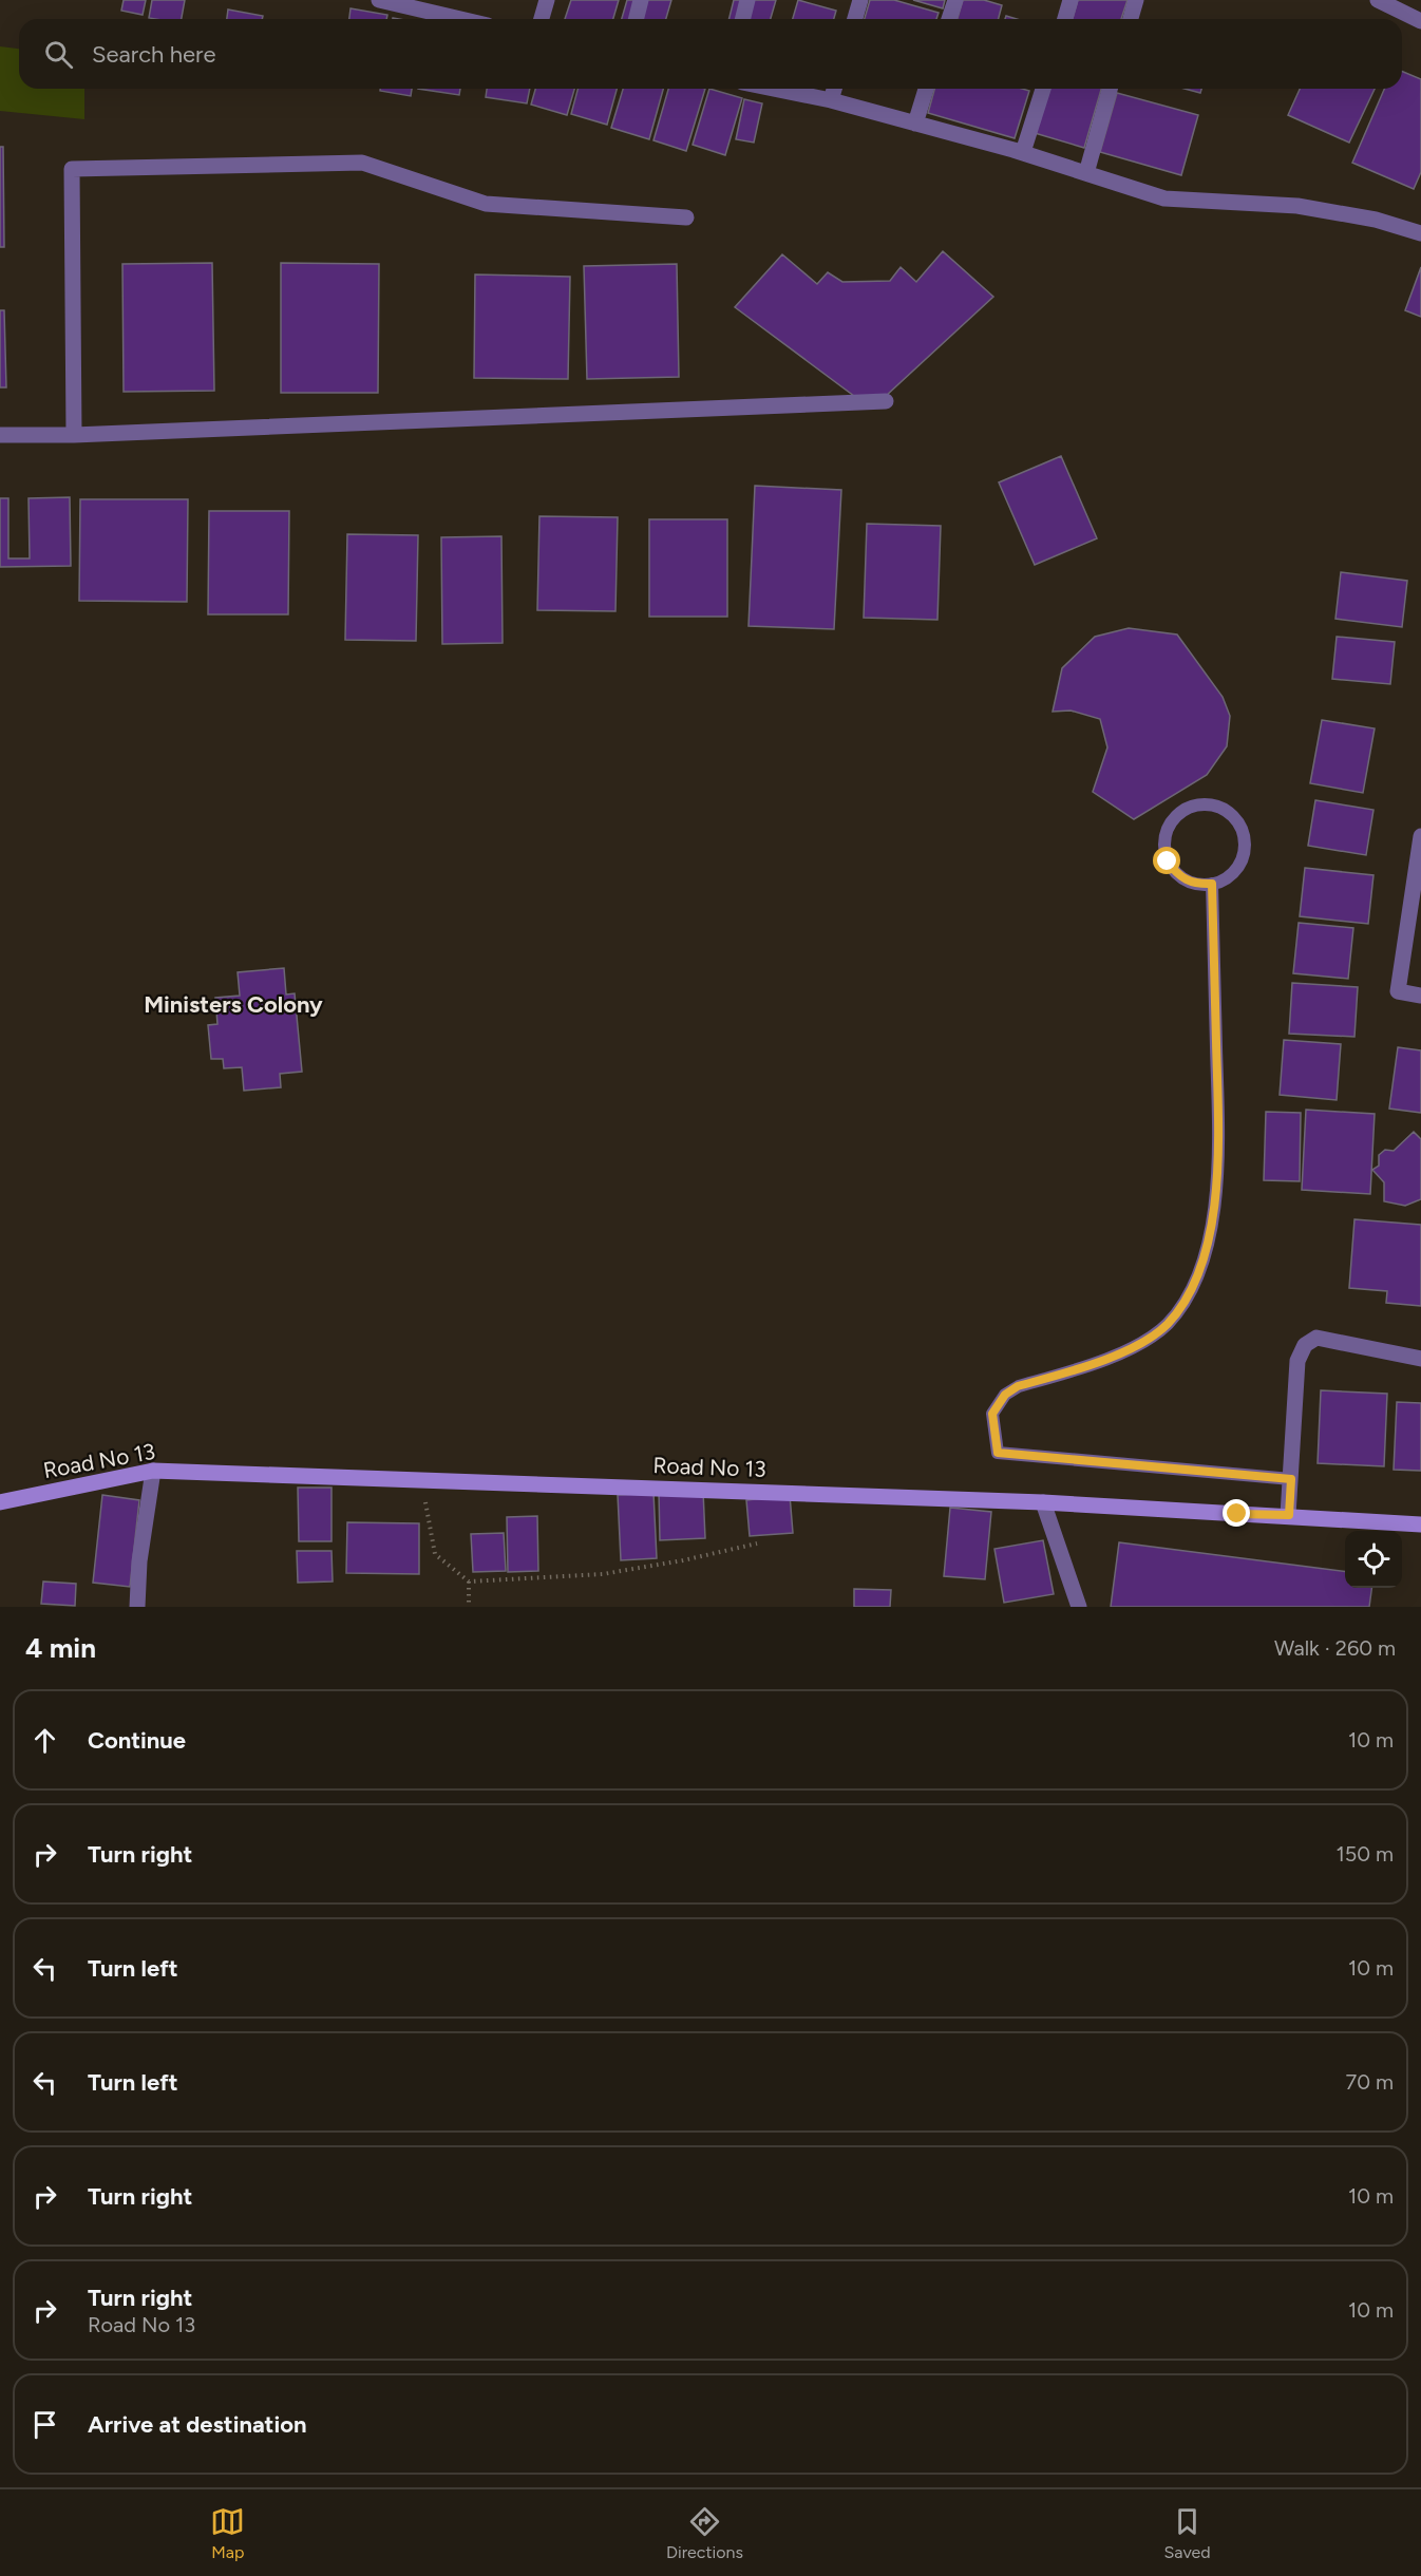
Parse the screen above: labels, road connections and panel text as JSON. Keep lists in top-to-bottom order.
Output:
{
  "streets": {
    "street": ["Road No 13"]
  },
  "districts": ["Ministers Colony"],
  "page": {
    "search": "Search here",
    "heading": ["4 min", "Walk · 260 m"],
    "list": [
      ["Continue", "10 m"],
      ["Turn right", "150 m"],
      ["Turn left", "10 m"],
      ["Turn left", "70 m"],
      ["Turn right", "10 m"],
      ["Turn right", "Road No 13", "10 m"],
      "Arrive at destination"
    ],
    "nav": ["Map", "Directions", "Saved"]
  }
}
